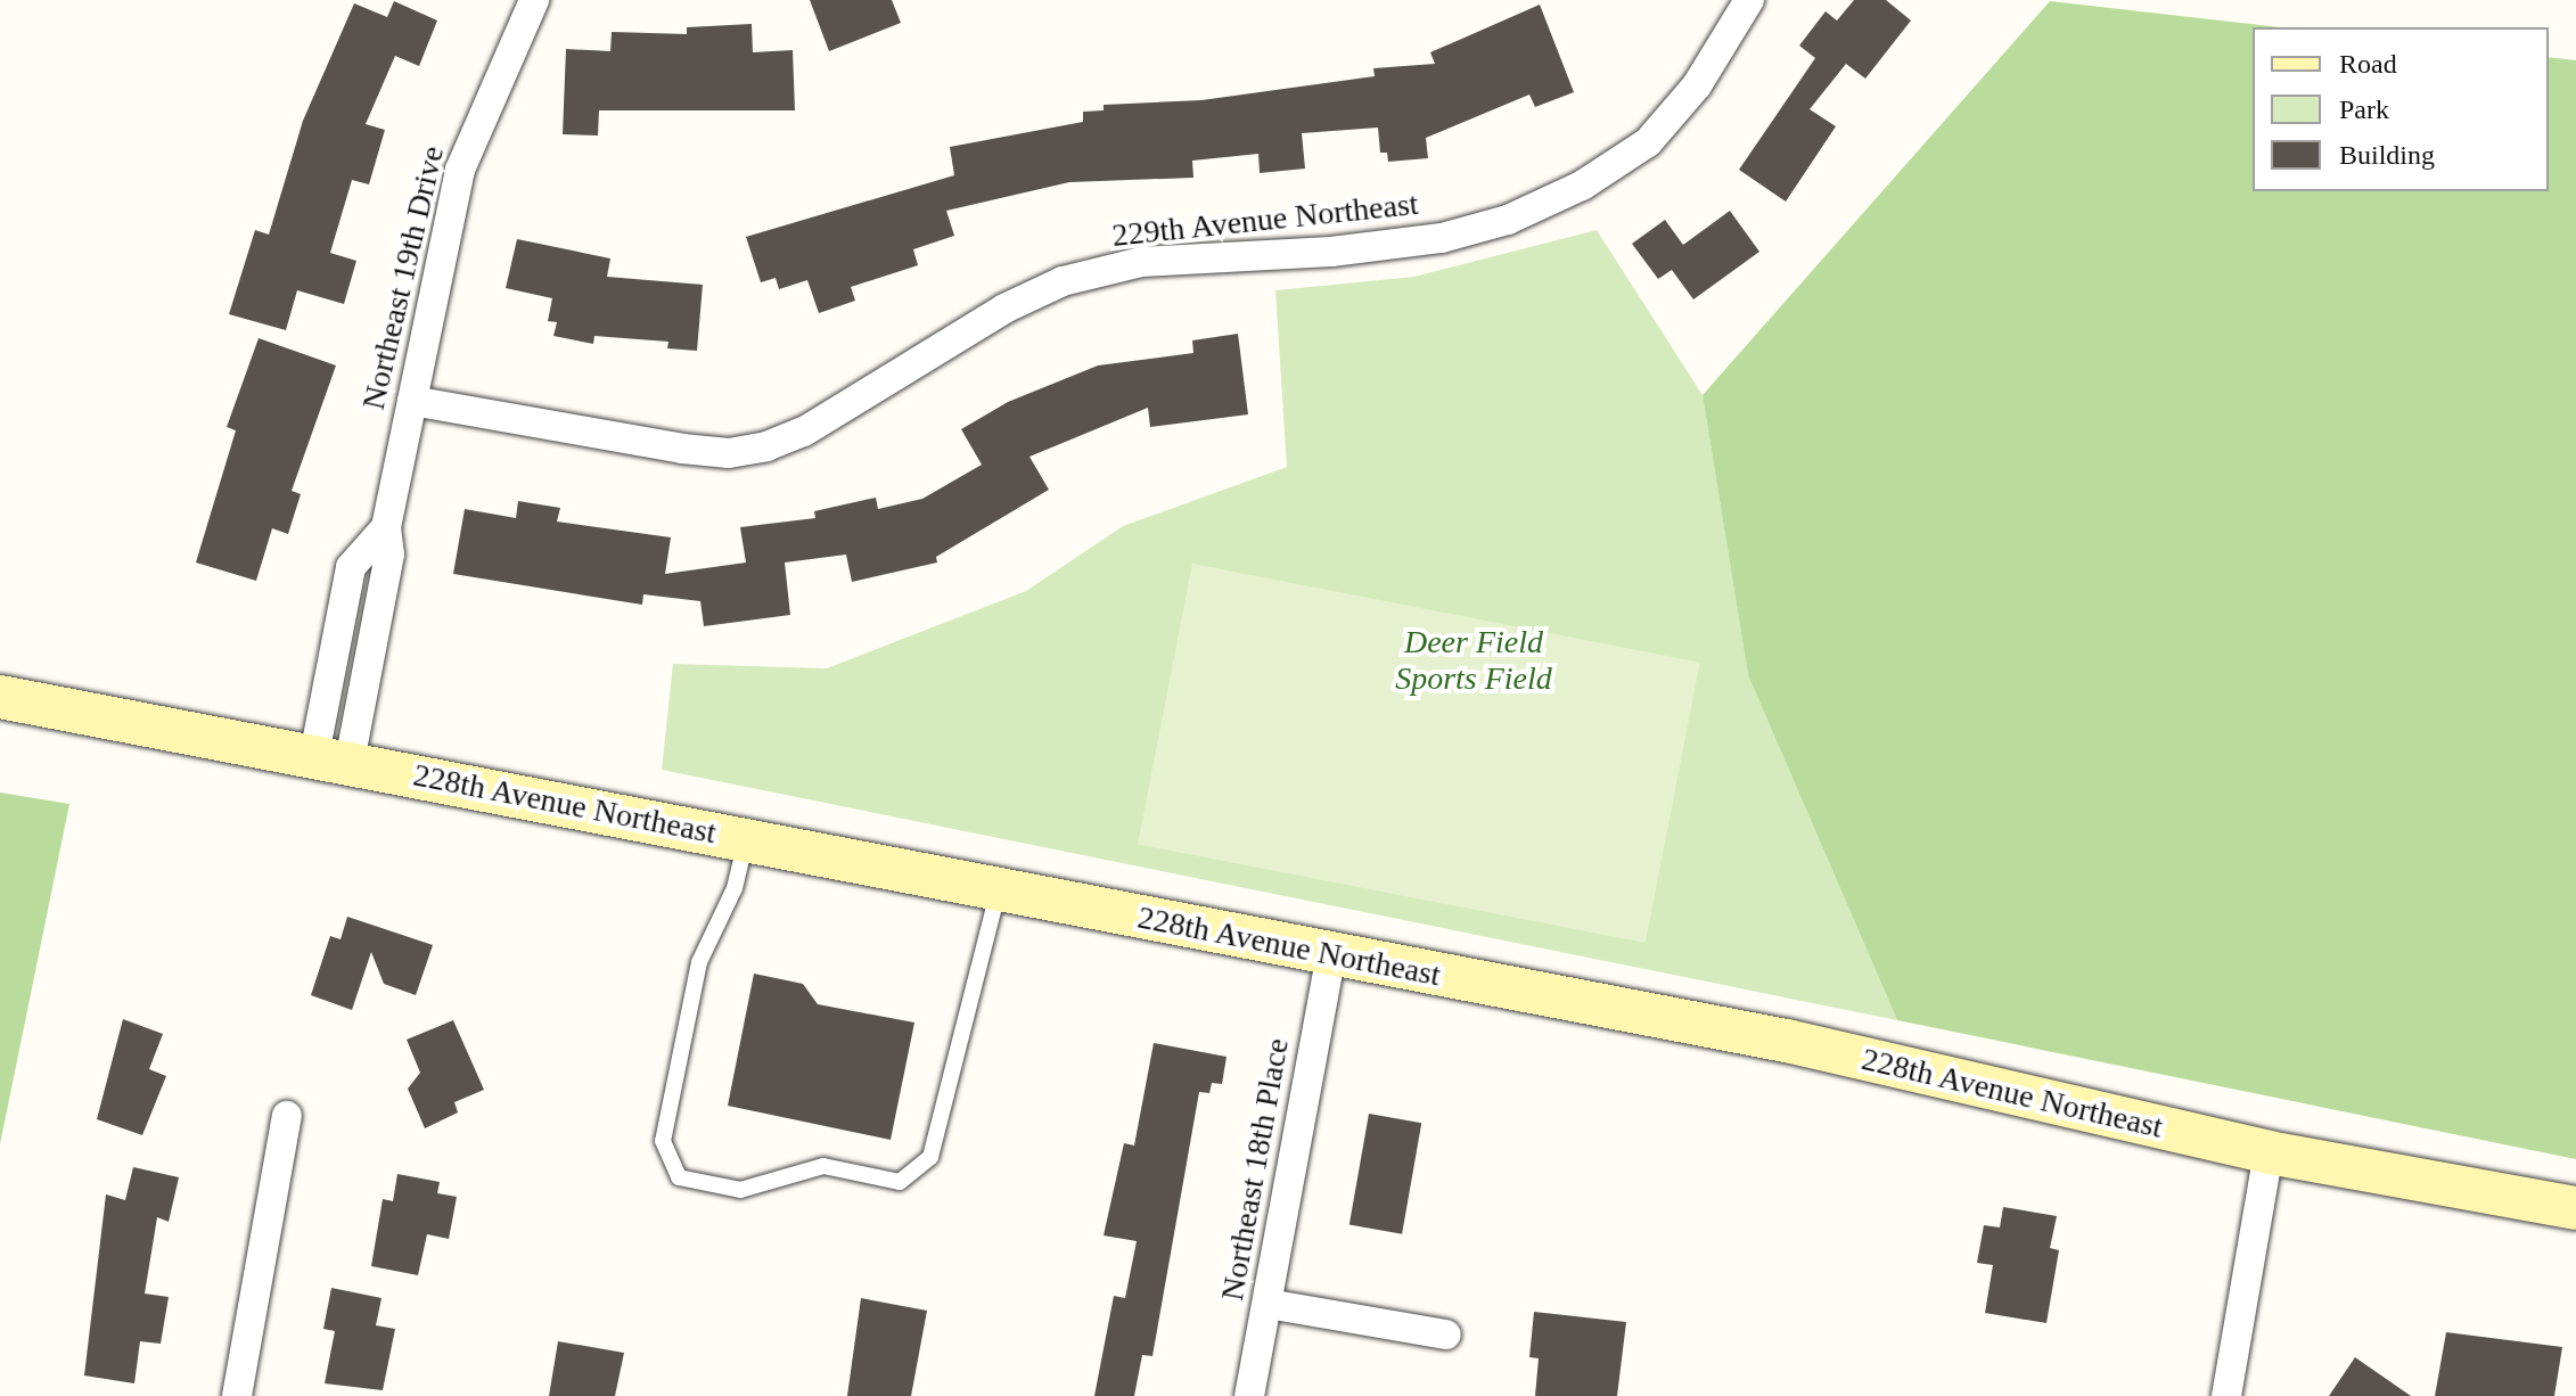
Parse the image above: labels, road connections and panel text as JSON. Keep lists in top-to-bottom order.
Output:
{
  "streets": {
    "main road": ["228th Avenue Northeast"],
    "street": ["229th Avenue Northeast", "Northeast 19th Drive", "Northeast 18th Place"]
  },
  "crossings": [
    ["229th Avenue Northeast", "Northeast 19th Drive"],
    ["Northeast 19th Drive", "228th Avenue Northeast"],
    ["228th Avenue Northeast", "Northeast 18th Place"]
  ],
  "parks": ["Deer Field Sports Field"],
  "legend": ["Road", "Park", "Building"]
}
